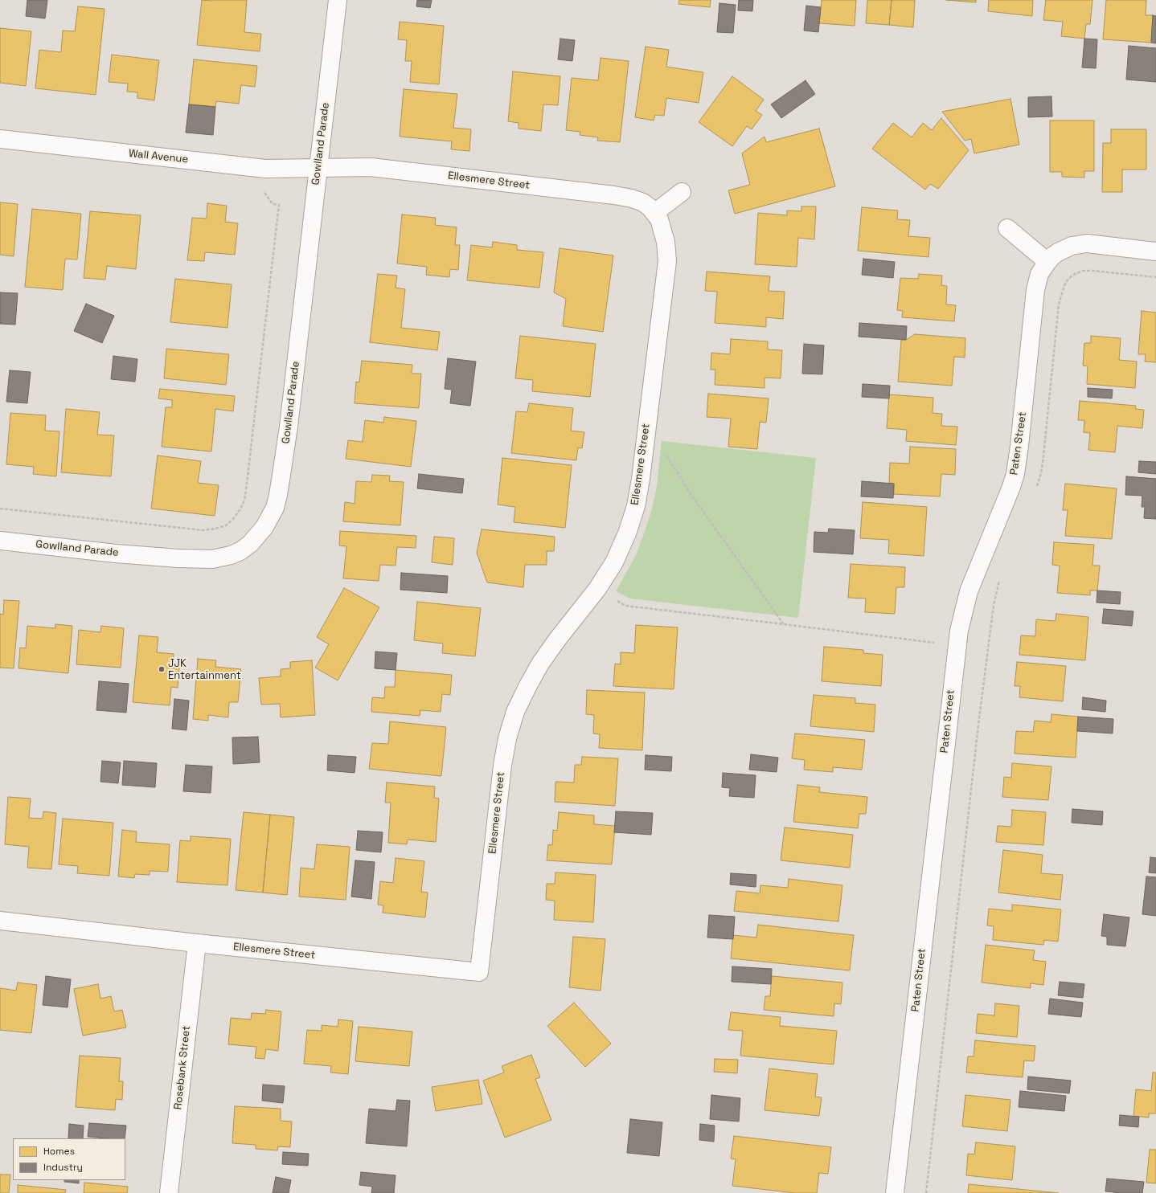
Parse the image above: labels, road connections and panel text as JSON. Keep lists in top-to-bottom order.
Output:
{
  "streets": {
    "street": [
      "Gowlland Parade",
      "Wall Avenue",
      "Ellesmere Street",
      "Paten Street",
      "Rosebank Street"
    ]
  },
  "crossings": [
    ["Gowlland Parade", "Wall Avenue"],
    ["Gowlland Parade", "Ellesmere Street"],
    ["Wall Avenue", "Ellesmere Street"],
    ["Ellesmere Street", "Rosebank Street"]
  ],
  "places": ["JJK Entertainment"],
  "legend": ["Homes", "Industry"]
}
